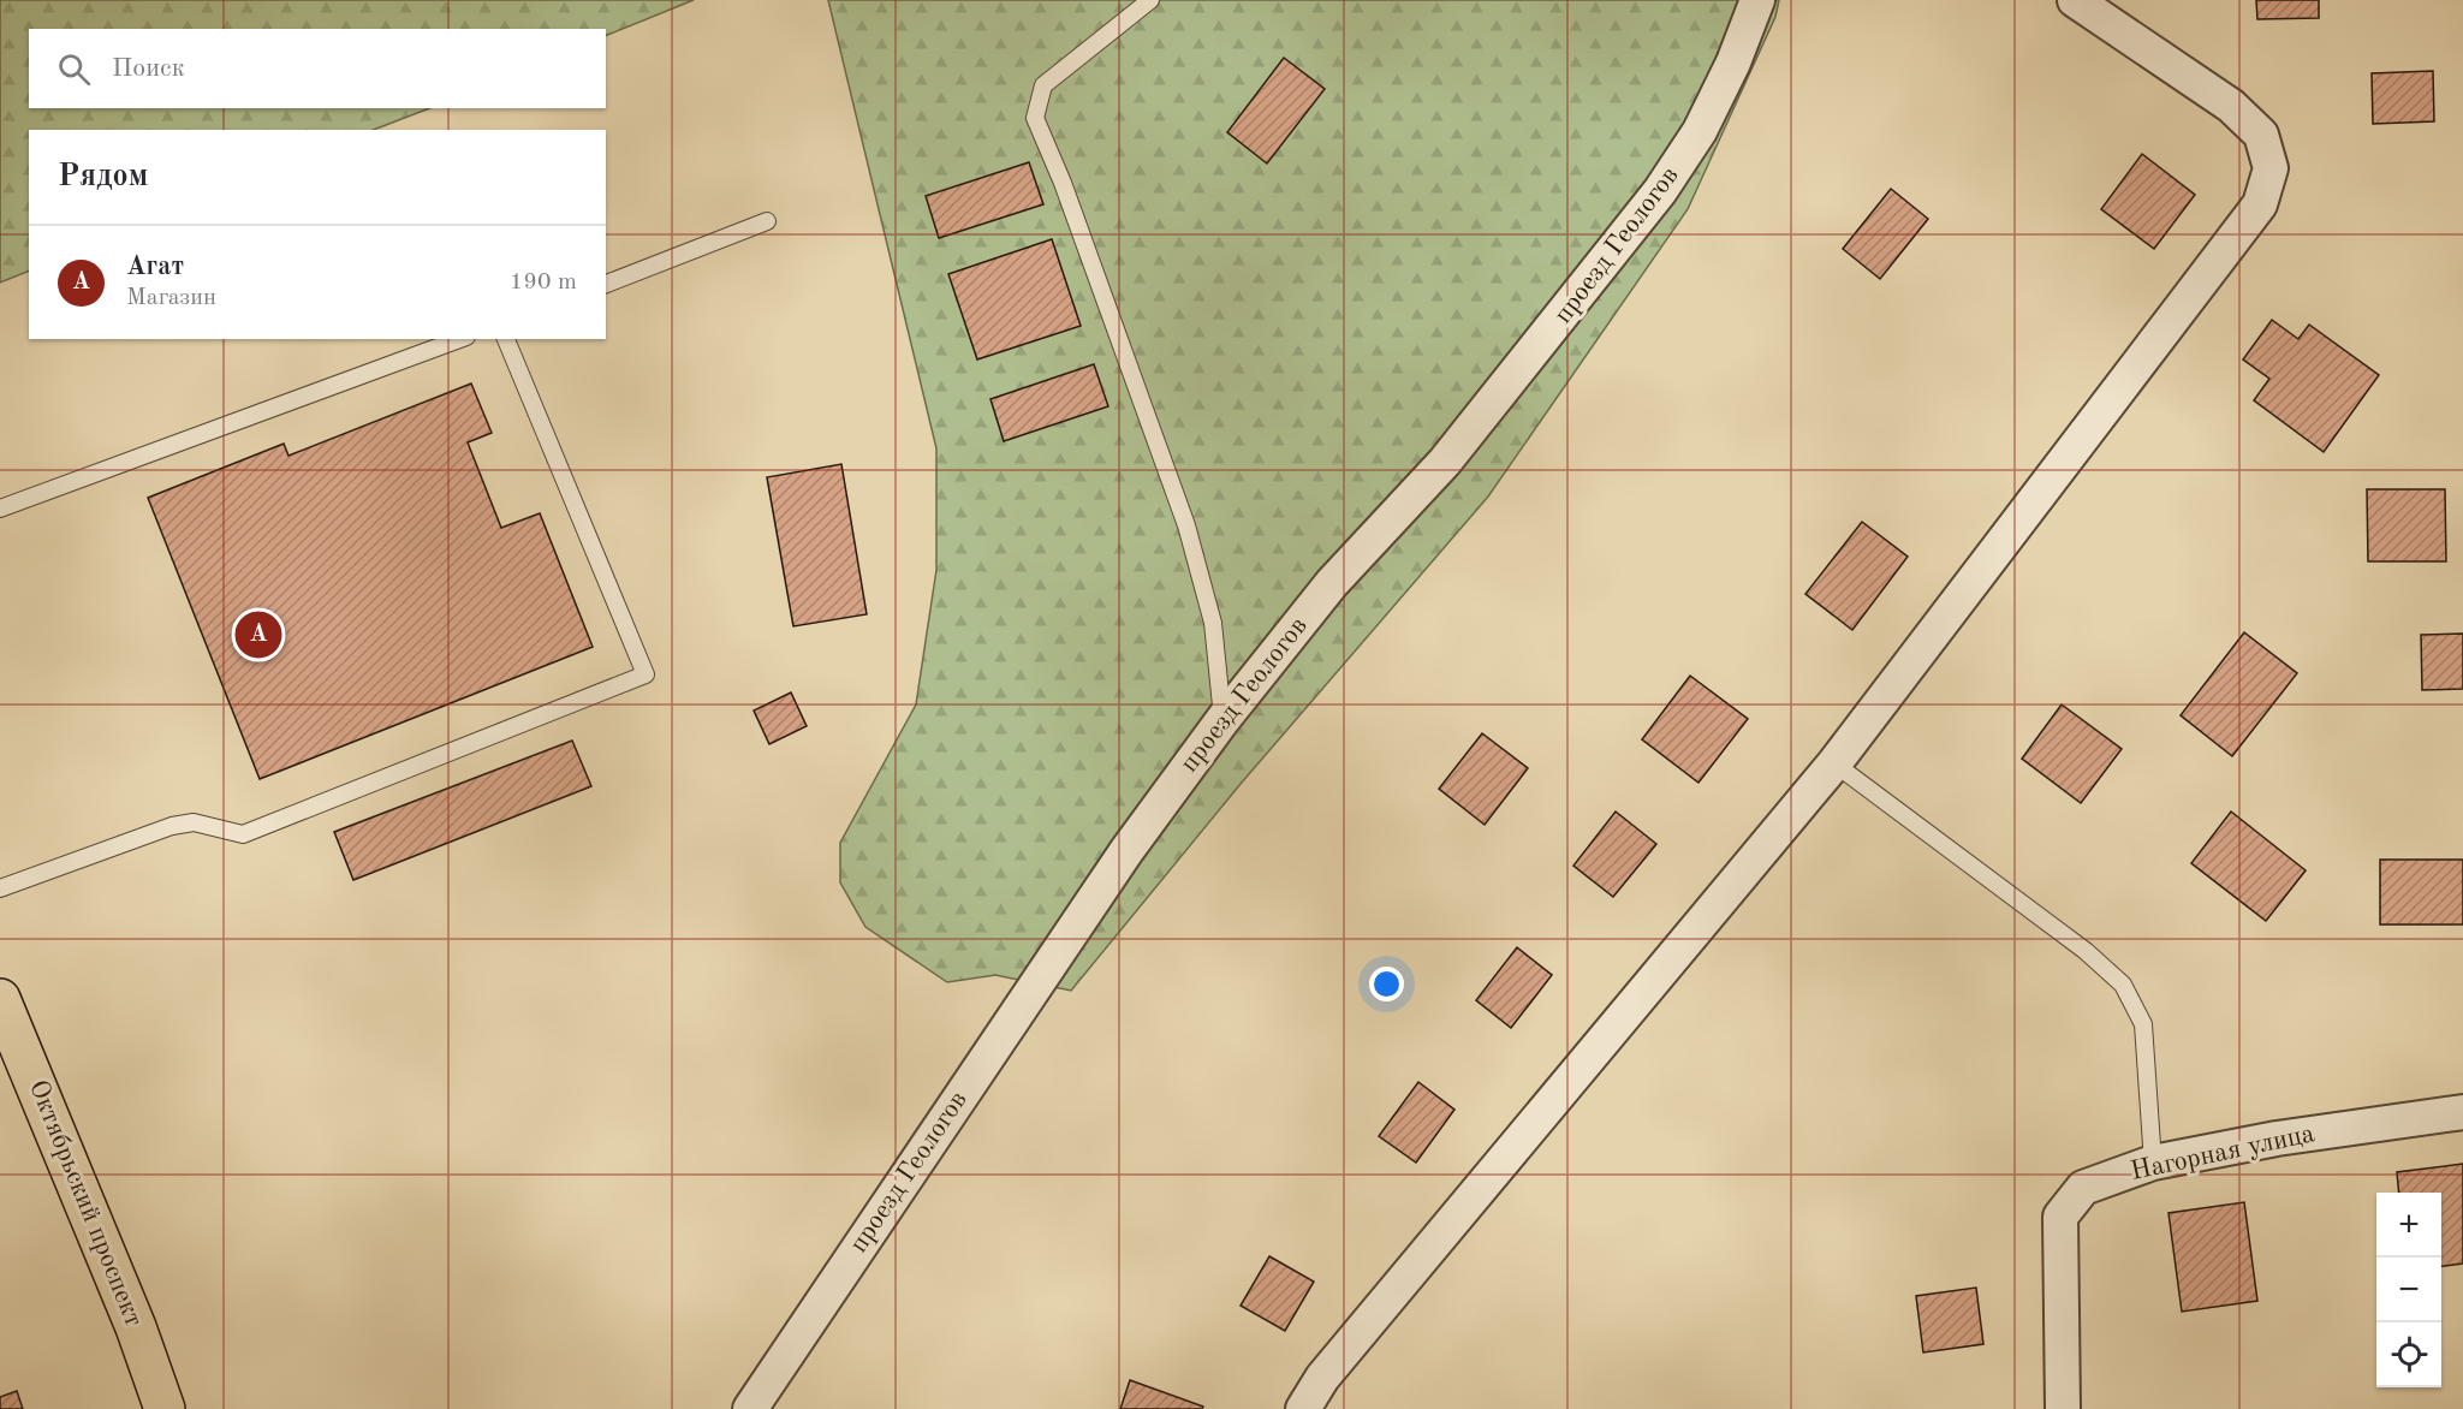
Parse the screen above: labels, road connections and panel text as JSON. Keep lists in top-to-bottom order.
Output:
{
  "streets": {
    "main road": ["Октябрьский проспект"],
    "street": ["проезд Геологов", "Нагорная улица"]
  },
  "page": {
    "search": "Поиск",
    "heading": "Рядом",
    "list": [
      {
        "mark": "A",
        "name": "Агат",
        "note": "Магазин",
        "value": "190 m"
      }
    ],
    "pins": "A",
    "map_buttons": ["+", "−"]
  }
}
